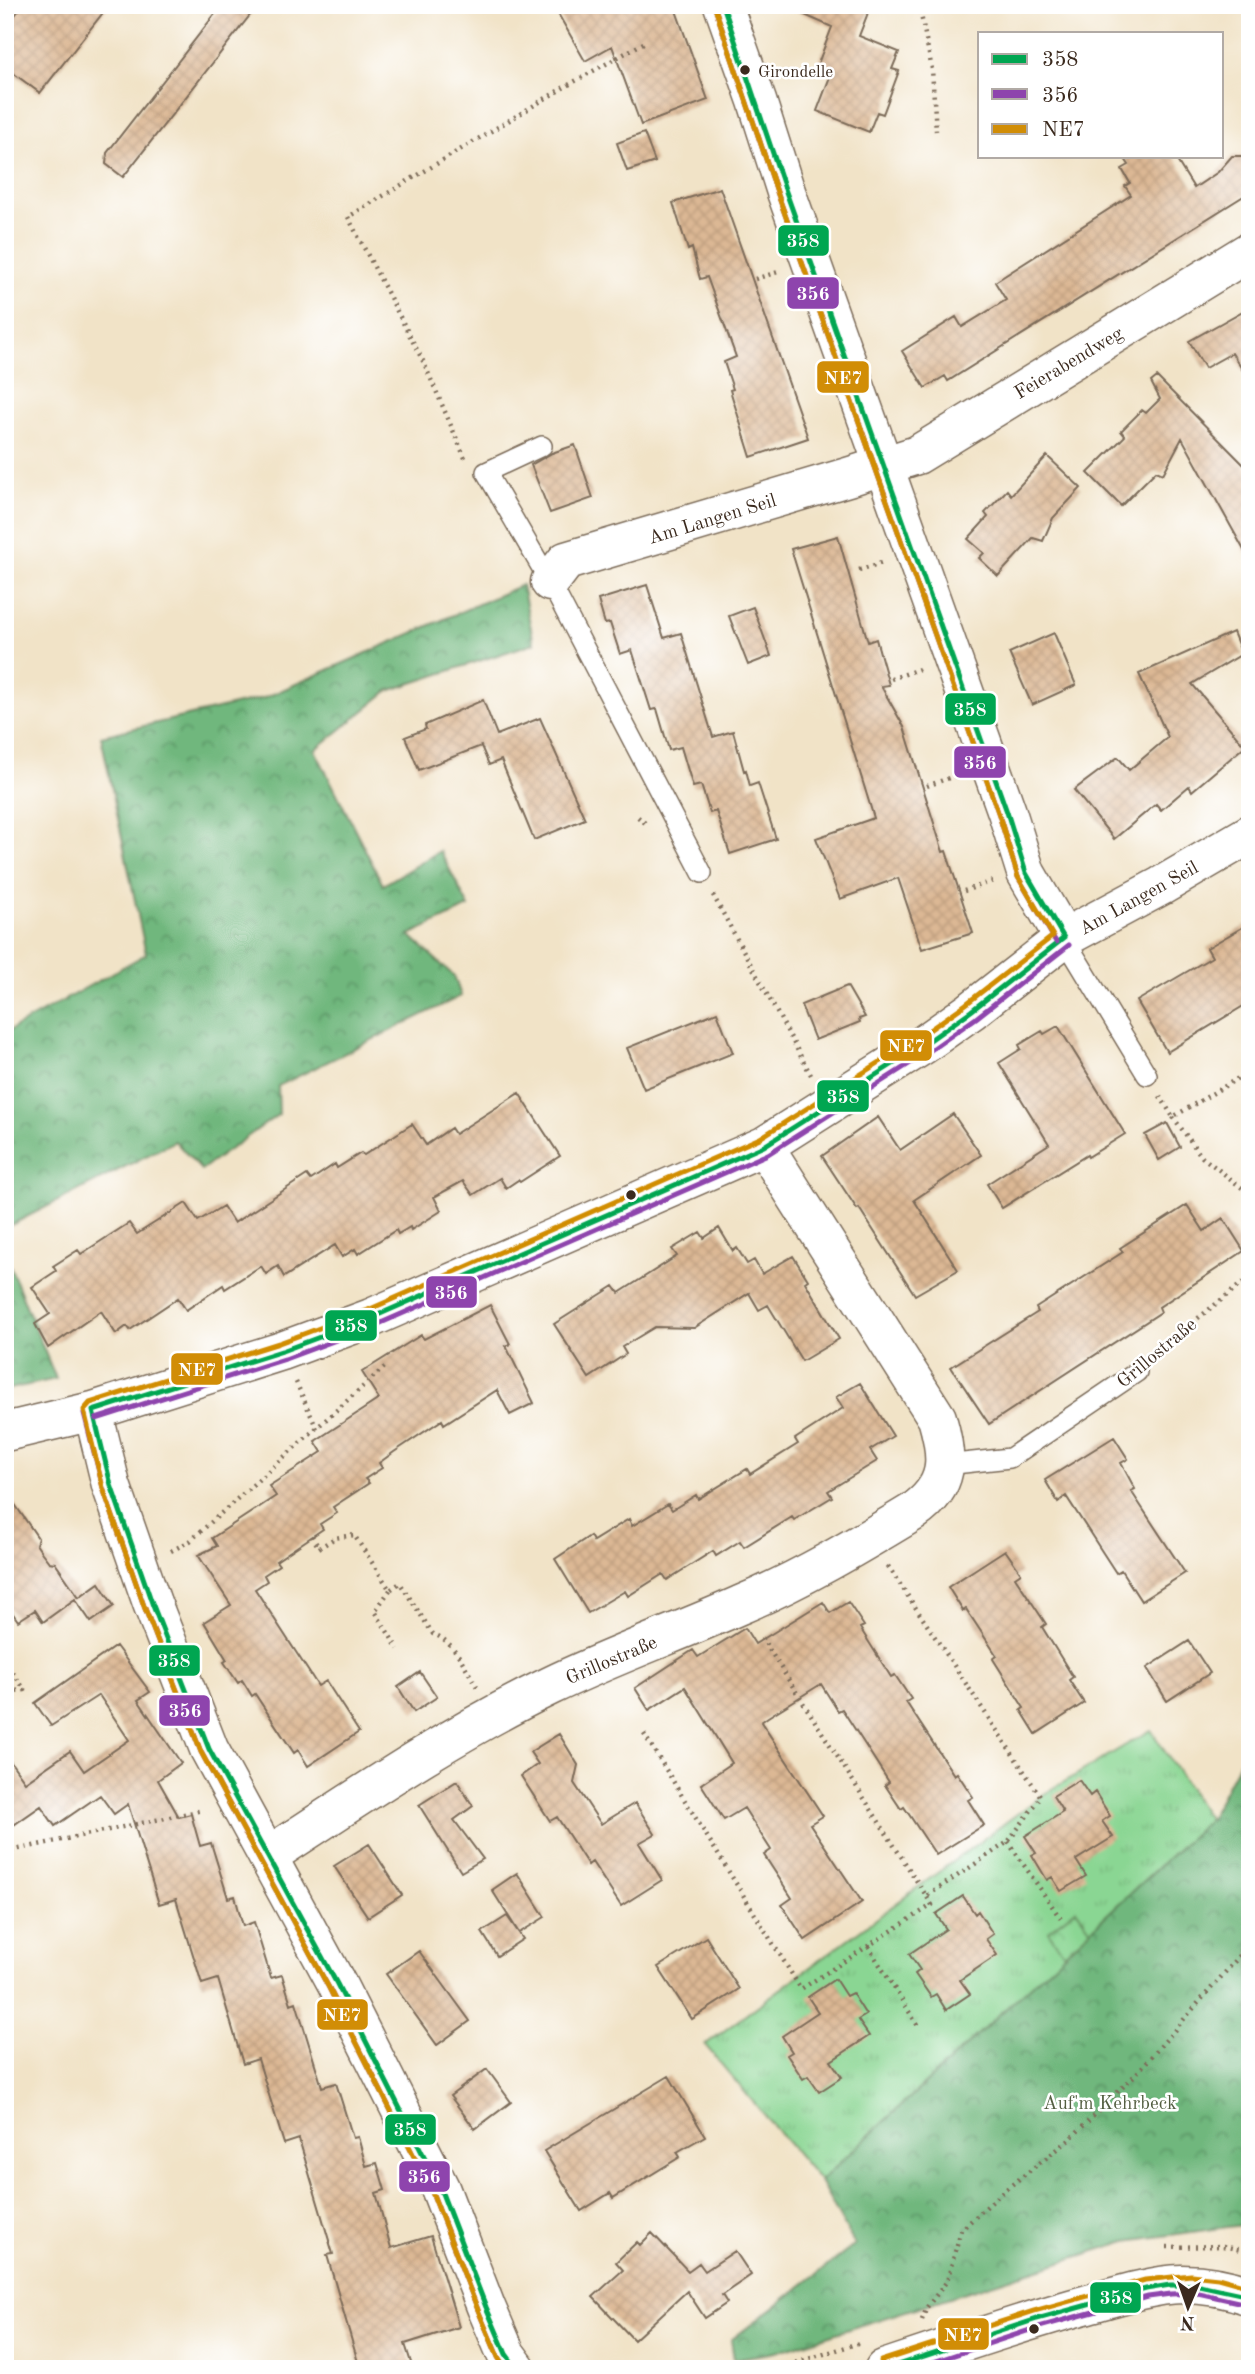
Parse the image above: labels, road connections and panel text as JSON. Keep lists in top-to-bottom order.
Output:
{
  "streets": {
    "street": ["Feierabendweg", "Am Langen Seil", "Grillostraße"]
  },
  "crossings": [
    ["Feierabendweg", "Am Langen Seil"]
  ],
  "parks": ["Auf'm Kehrbeck"],
  "places": ["Girondelle"],
  "lines": ["transit line 358", "transit line 356", "transit line NE7"],
  "legend": ["358", "356", "NE7"],
  "north": "bottom"
}
